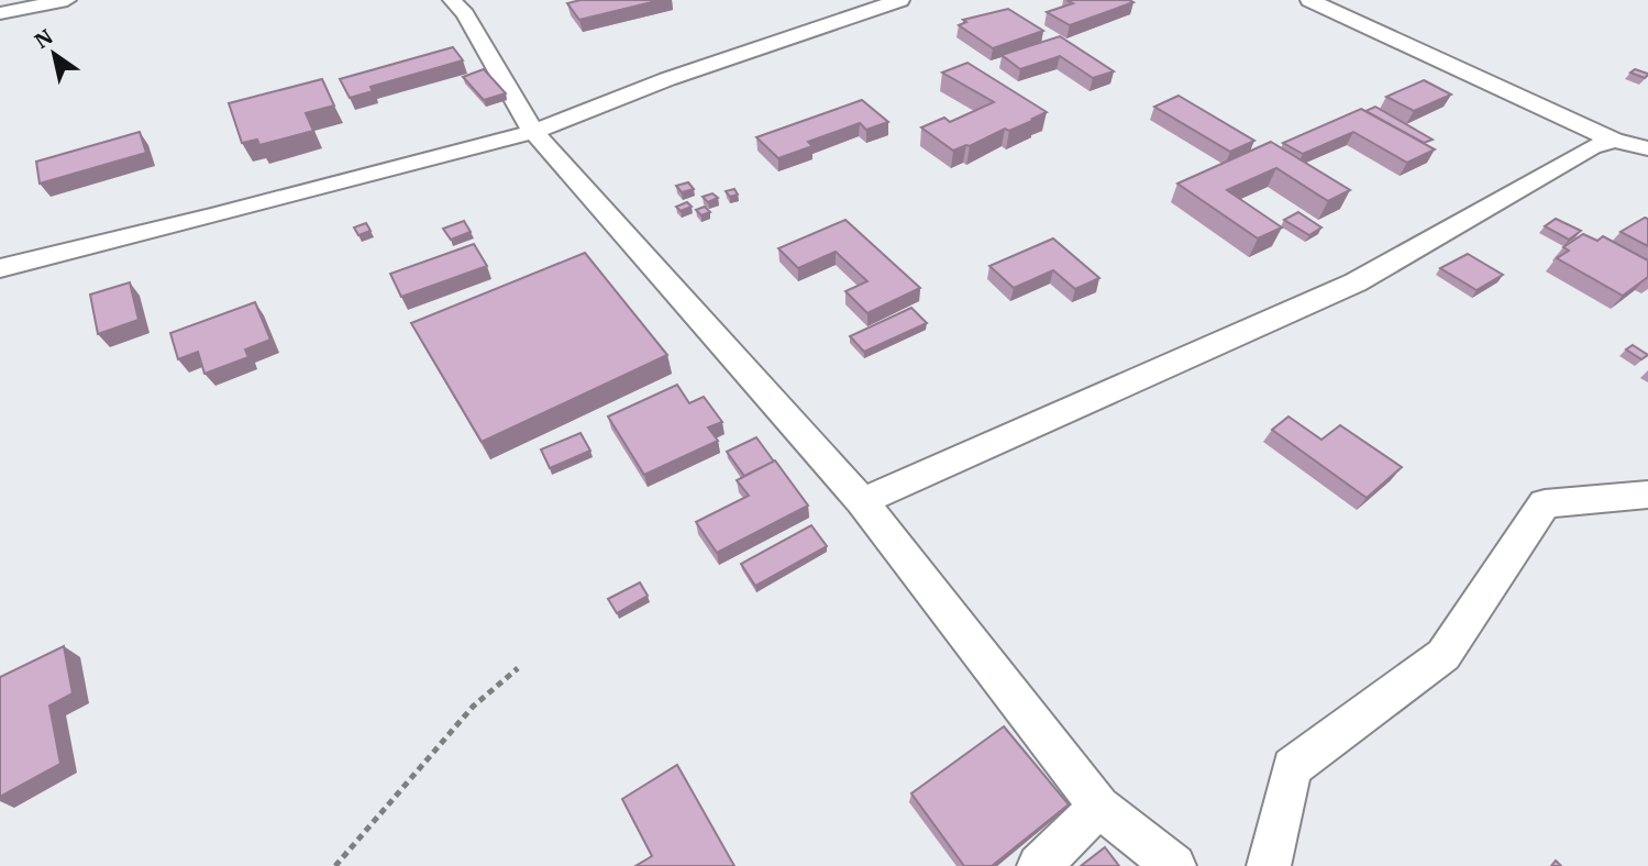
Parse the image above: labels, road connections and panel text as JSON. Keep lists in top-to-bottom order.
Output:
{
  "north": "top left"
}
